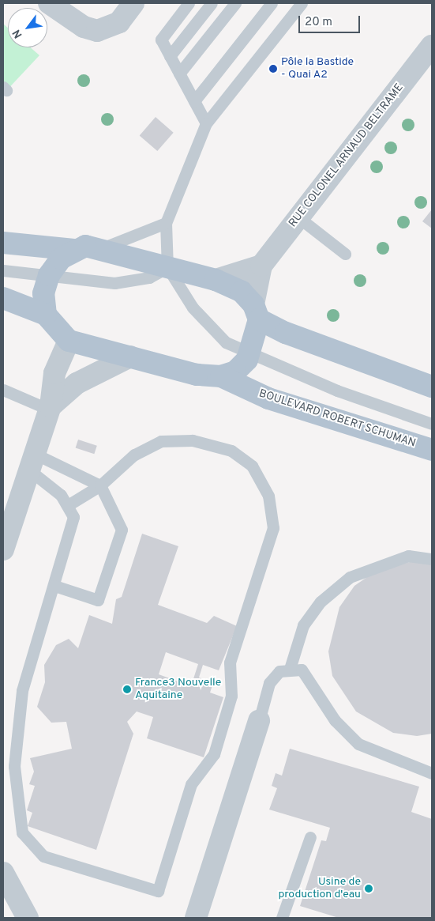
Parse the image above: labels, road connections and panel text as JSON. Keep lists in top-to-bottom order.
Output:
{
  "streets": {
    "main road": ["BOULEVARD ROBERT SCHUMAN"],
    "street": ["RUE COLONEL ARNAUD BELTRAME"]
  },
  "places": ["Pôle la Bastide - Quai A2", "France3 Nouvelle Aquitaine", "Usine de production d'eau"],
  "scale_bar": "20 m",
  "north": "bottom left"
}
